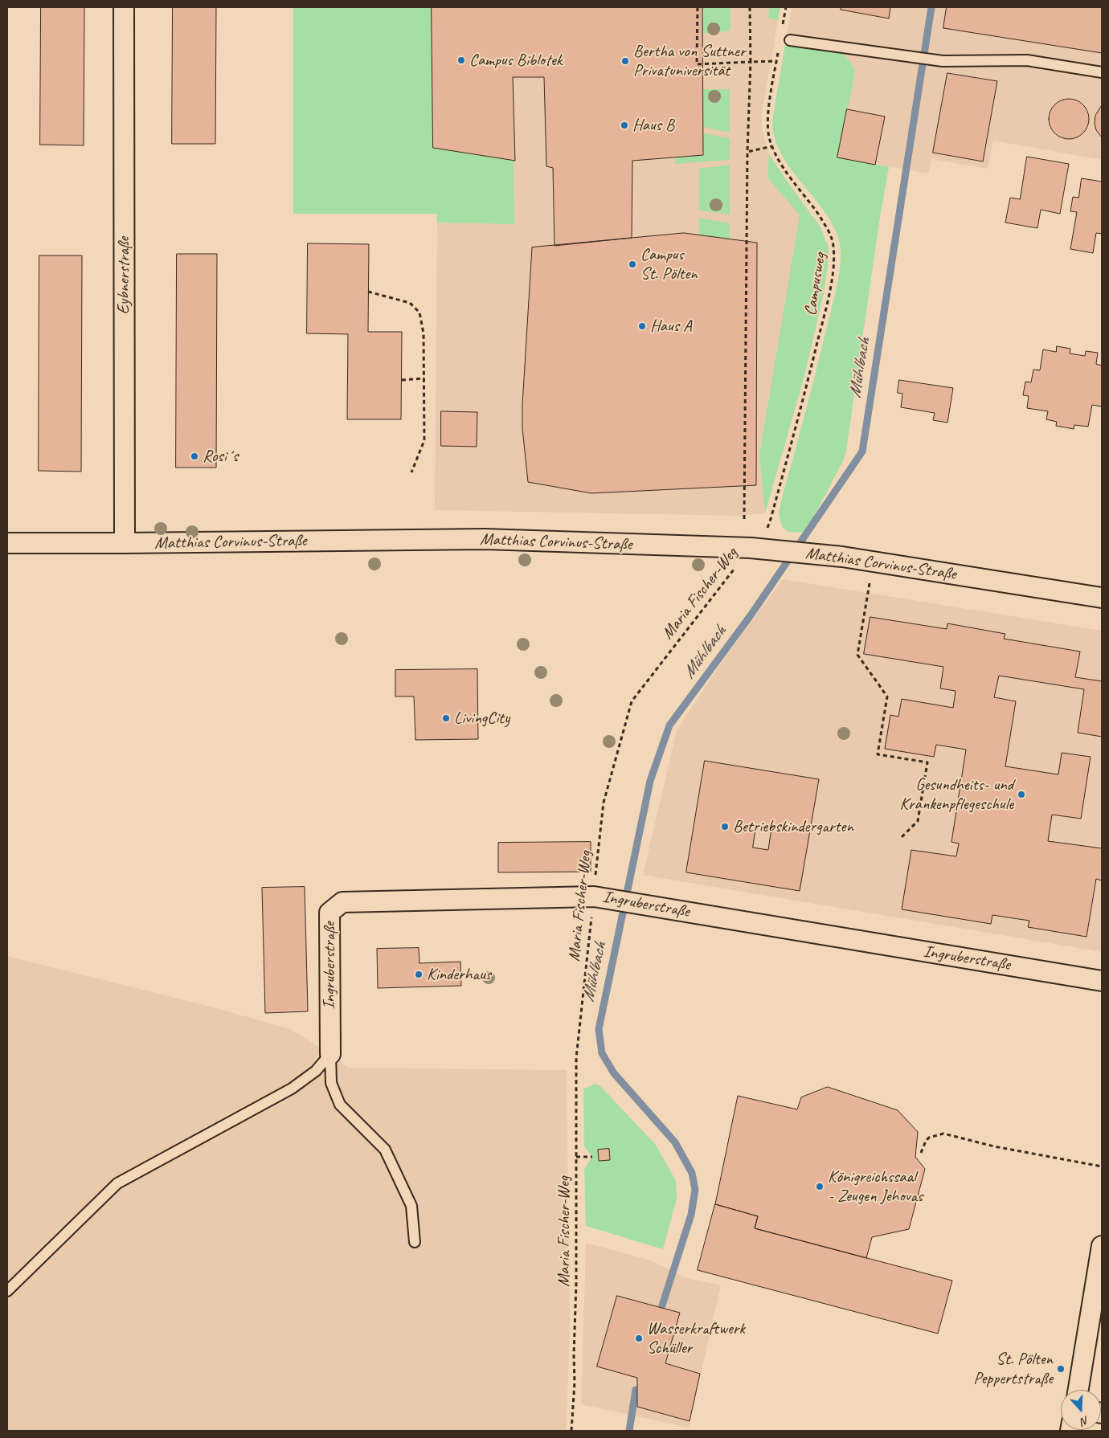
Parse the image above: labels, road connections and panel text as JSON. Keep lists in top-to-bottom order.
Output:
{
  "streets": {
    "street": ["Eybnerstraße", "Matthias Corvinus-Straße", "Ingruberstraße"],
    "path": ["Campusweg", "Maria Fischer-Weg"]
  },
  "crossings": [
    ["Eybnerstraße", "Matthias Corvinus-Straße"],
    ["Campusweg", "Matthias Corvinus-Straße"],
    ["Campusweg", "Maria Fischer-Weg"],
    ["Matthias Corvinus-Straße", "Maria Fischer-Weg"],
    ["Maria Fischer-Weg", "Ingruberstraße"]
  ],
  "water": ["Mühlbach"],
  "places": [
    "Campus Biblotek",
    "Bertha von Suttner Privatuniversität",
    "Haus B",
    "Campus St. Pölten",
    "Haus A",
    "Rosi´s",
    "LivingCity",
    "Gesundheits- und Krankenpflegeschule",
    "Betriebskindergarten",
    "Kinderhaus",
    "Königreichssaal - Zeugen Jehovas",
    "Wasserkraftwerk Schüller",
    "St. Pölten Peppertstraße"
  ],
  "north": "bottom"
}
